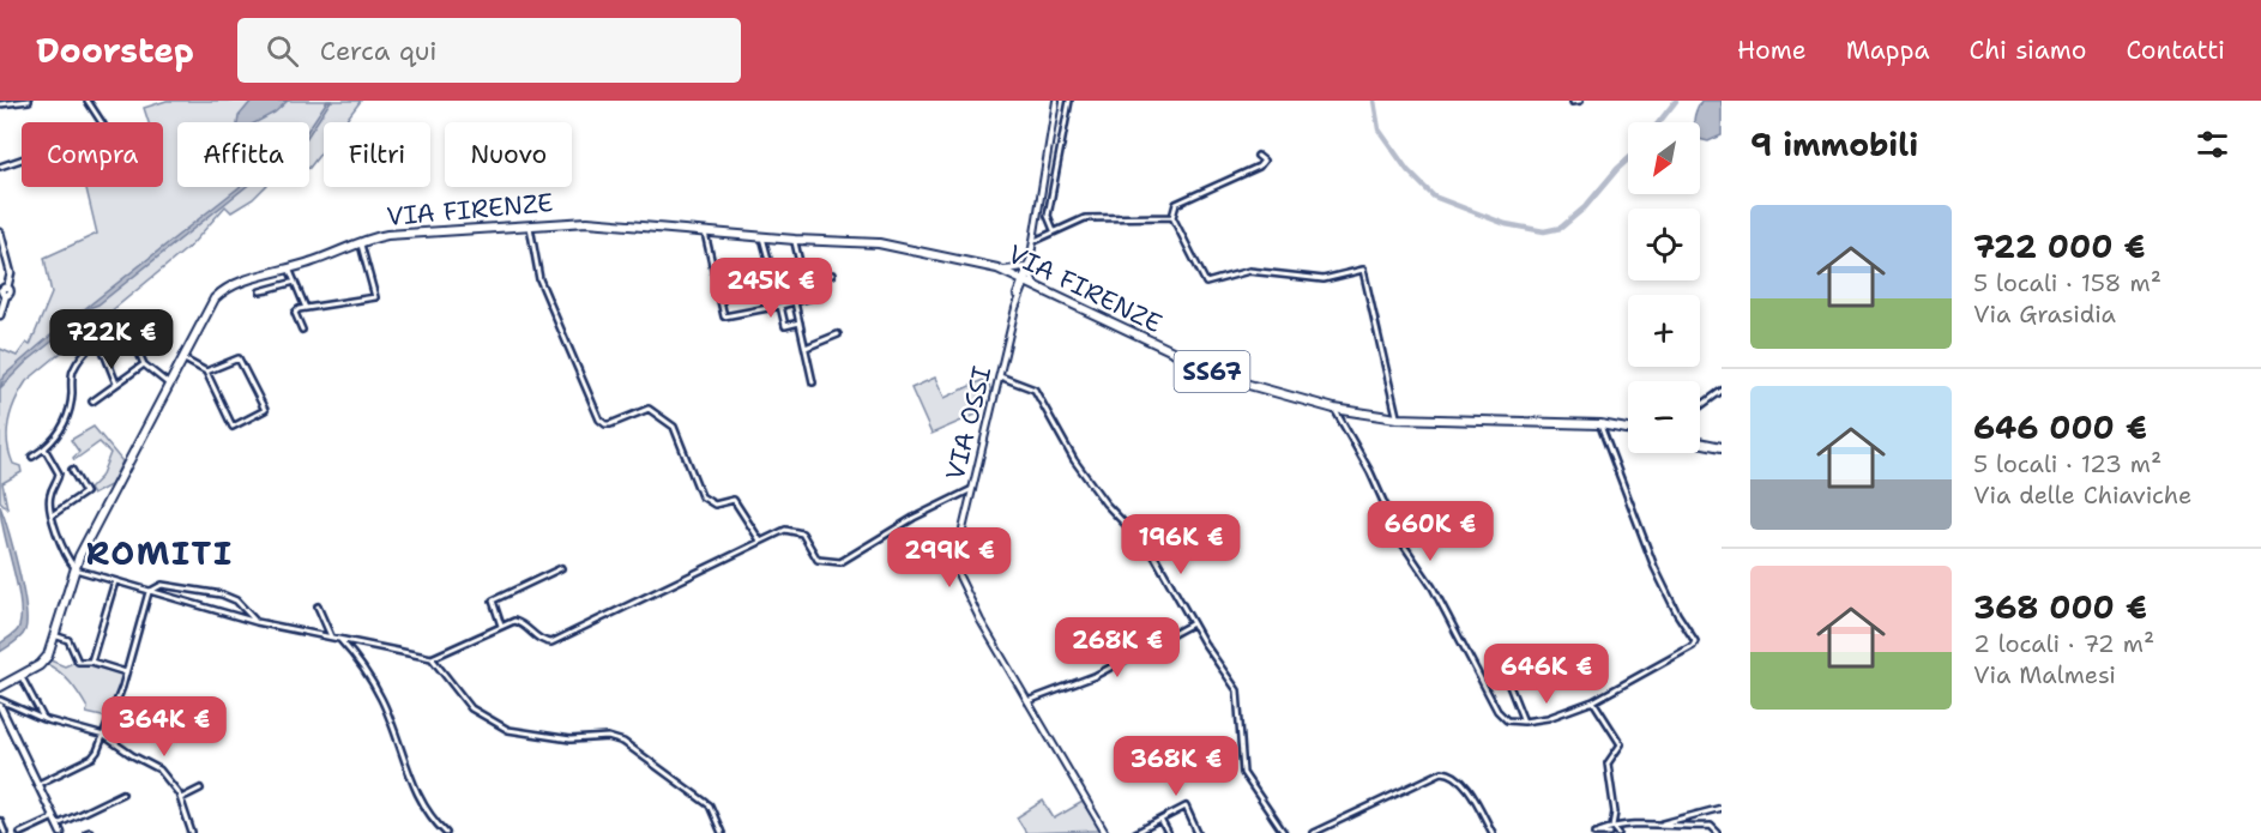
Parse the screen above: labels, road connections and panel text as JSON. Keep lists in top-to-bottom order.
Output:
{
  "streets": {
    "main road": ["VIA FIRENZE", "SS67"],
    "street": ["VIA OSSI"]
  },
  "crossings": [
    ["VIA FIRENZE", "VIA OSSI"]
  ],
  "districts": ["ROMITI"],
  "north": "bottom left",
  "page": {
    "header": "Doorstep",
    "search": "Cerca qui",
    "nav": [
      "Home",
      "Mappa",
      "Chi siamo",
      "Contatti"
    ],
    "heading": "9 immobili",
    "map_buttons": ["+", "−"],
    "chip": [
      "Compra",
      "Affitta",
      "Filtri",
      "Nuovo"
    ],
    "list": [
      {
        "name": "722 000 €",
        "note": "5 locali · 158 m² · Via Grasidia"
      },
      {
        "name": "646 000 €",
        "note": "5 locali · 123 m² · Via delle Chiaviche"
      },
      {
        "name": "368 000 €",
        "note": "2 locali · 72 m² · Via Malmesi"
      }
    ],
    "price": [
      "245K €",
      "722K €",
      "660K €",
      "196K €",
      "299K €",
      "268K €",
      "646K €",
      "364K €",
      "368K €"
    ]
  }
}
